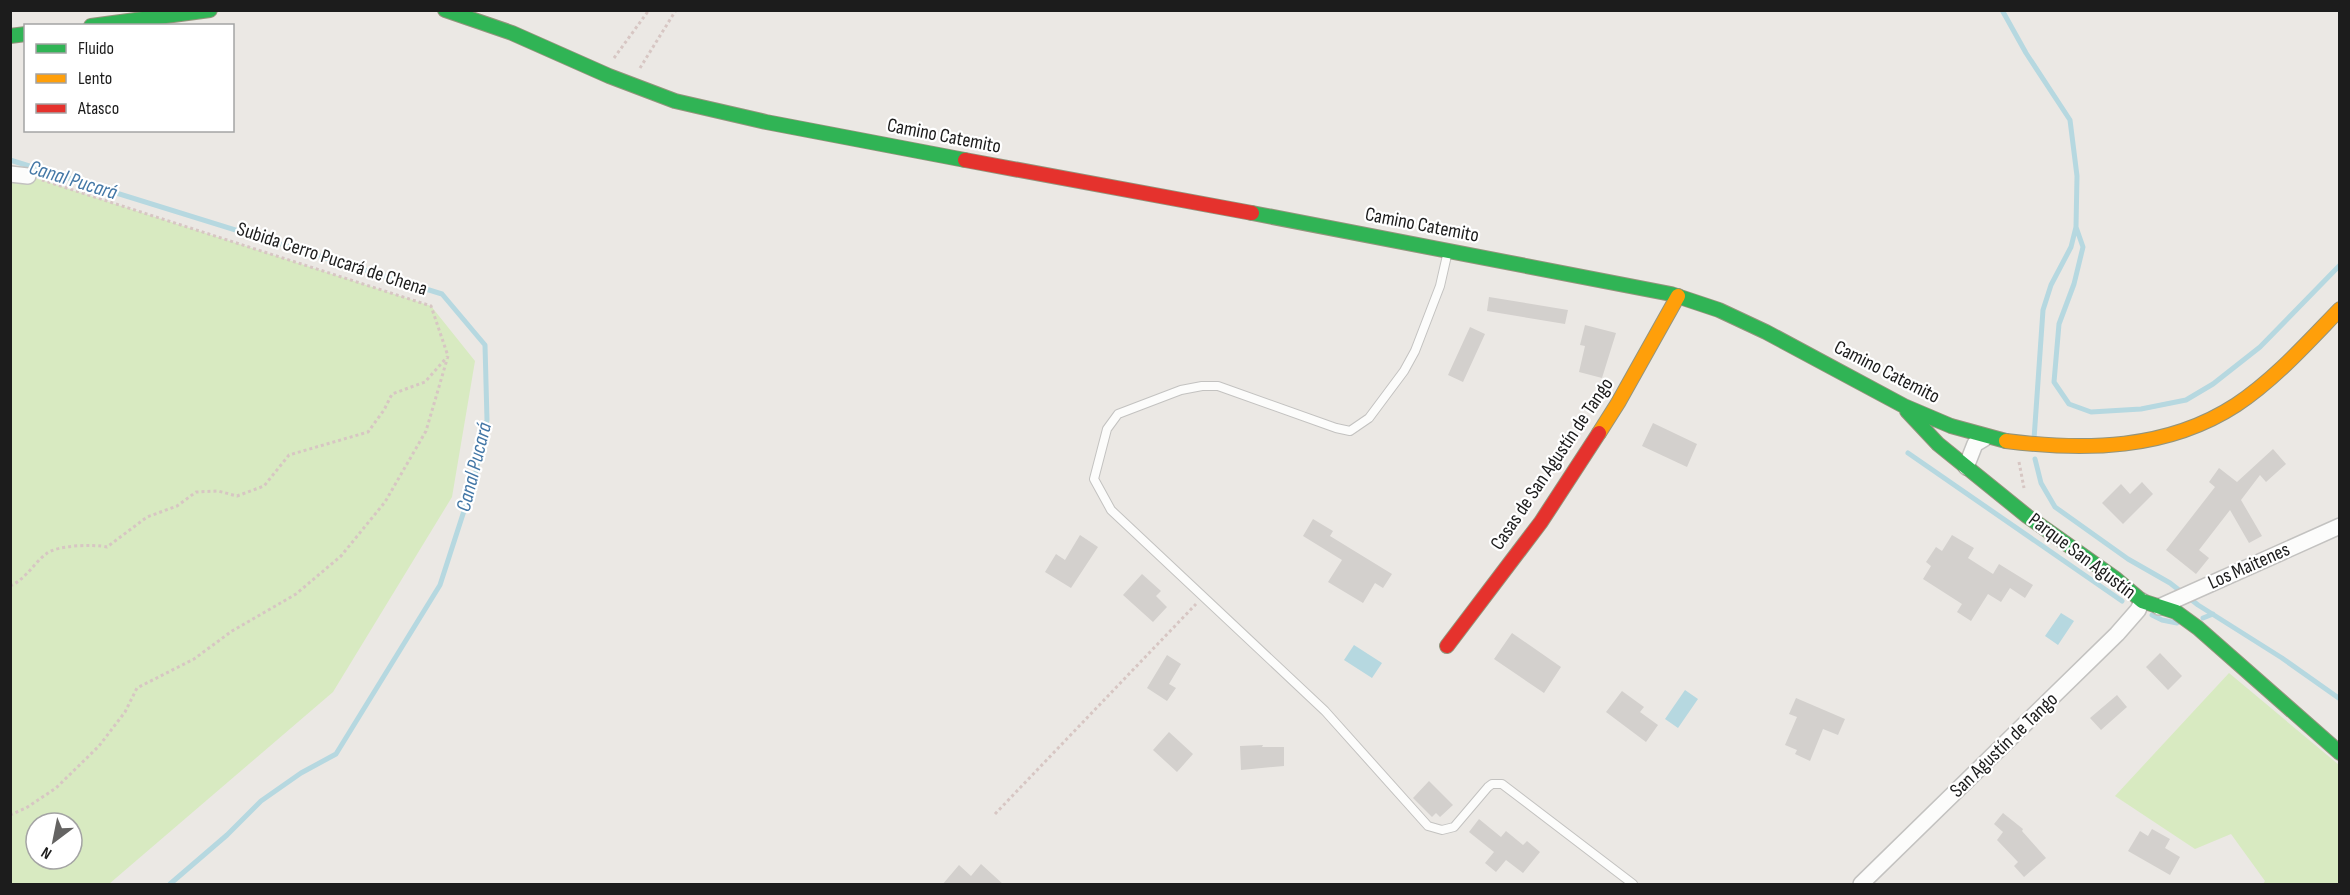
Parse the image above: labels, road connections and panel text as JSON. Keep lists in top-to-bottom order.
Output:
{
  "streets": {
    "main road": ["Camino Catemito", "Casas de San Agustín de Tango", "Parque San Agustín"],
    "street": ["Los Maitenes", "San Agustín de Tango"],
    "path": ["Subida Cerro Pucará de Chena"]
  },
  "crossings": [
    ["Camino Catemito", "Casas de San Agustín de Tango"],
    ["Camino Catemito", "Parque San Agustín"],
    ["Parque San Agustín", "Los Maitenes"],
    ["Parque San Agustín", "San Agustín de Tango"]
  ],
  "water": ["Canal Pucará"],
  "legend": ["Fluido", "Lento", "Atasco"],
  "north": "bottom left"
}
